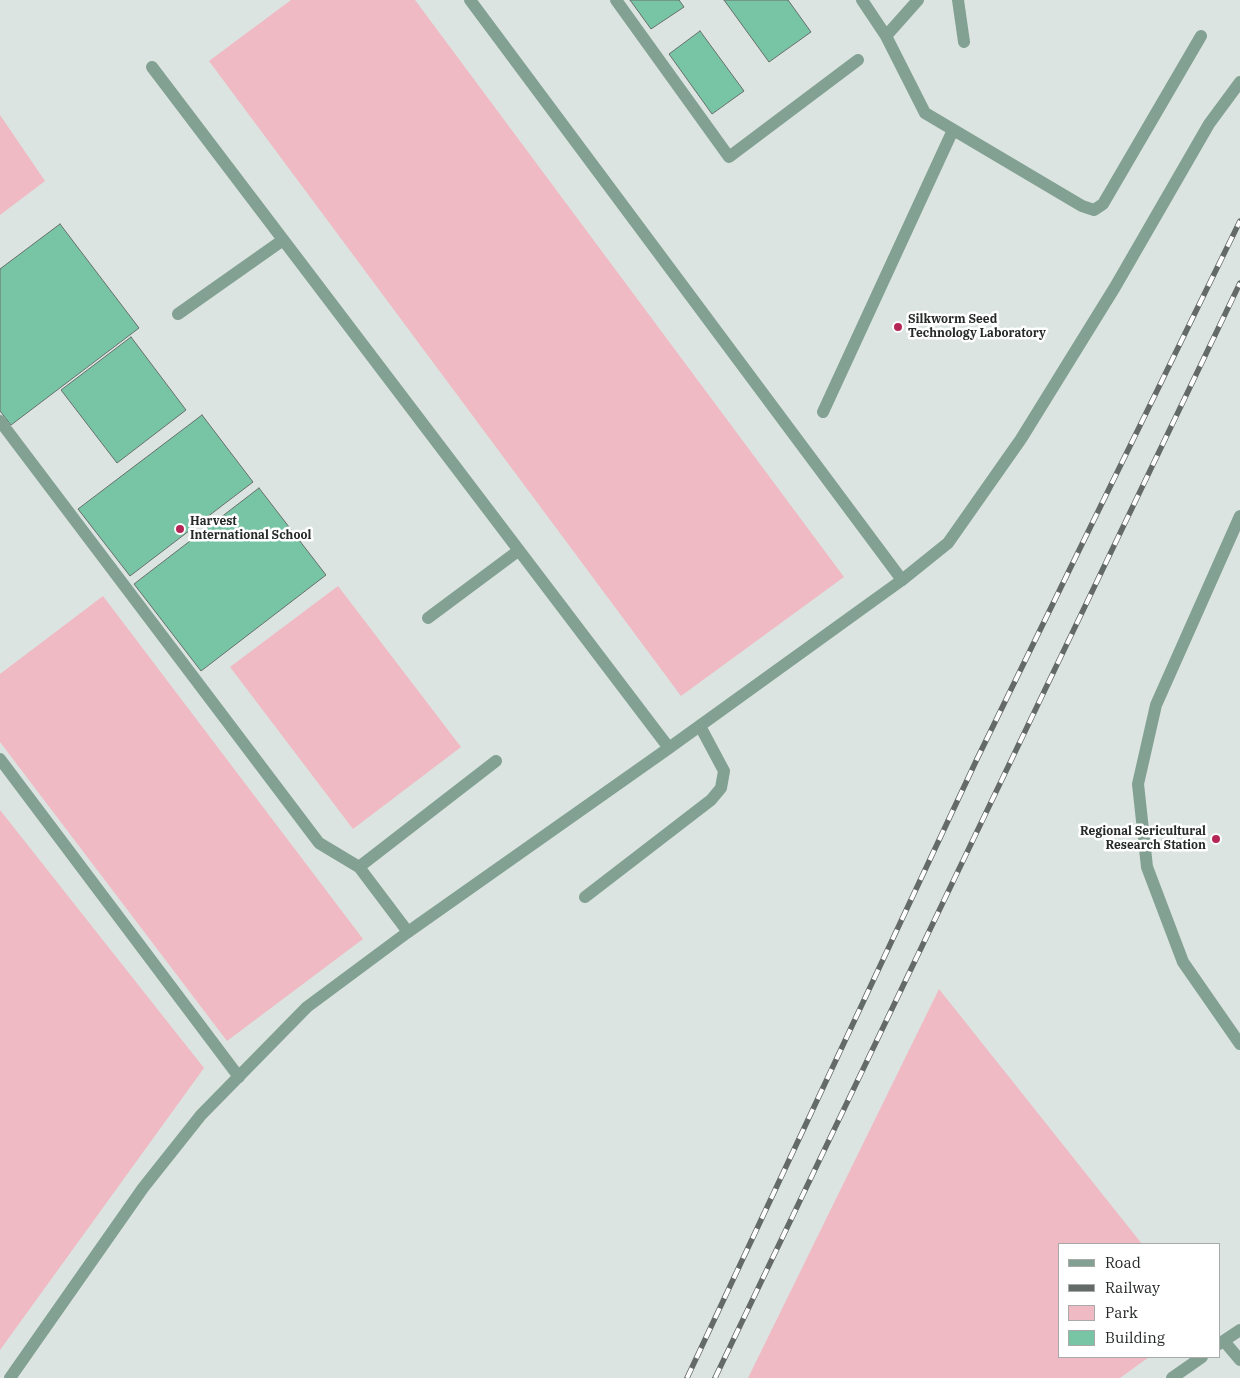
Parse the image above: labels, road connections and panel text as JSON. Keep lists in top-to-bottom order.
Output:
{
  "places": ["Silkworm Seed Technology Laboratory", "Harvest International School", "Regional Sericultural Research Station"],
  "legend": [
    "Road",
    "Railway",
    "Park",
    "Building"
  ]
}
